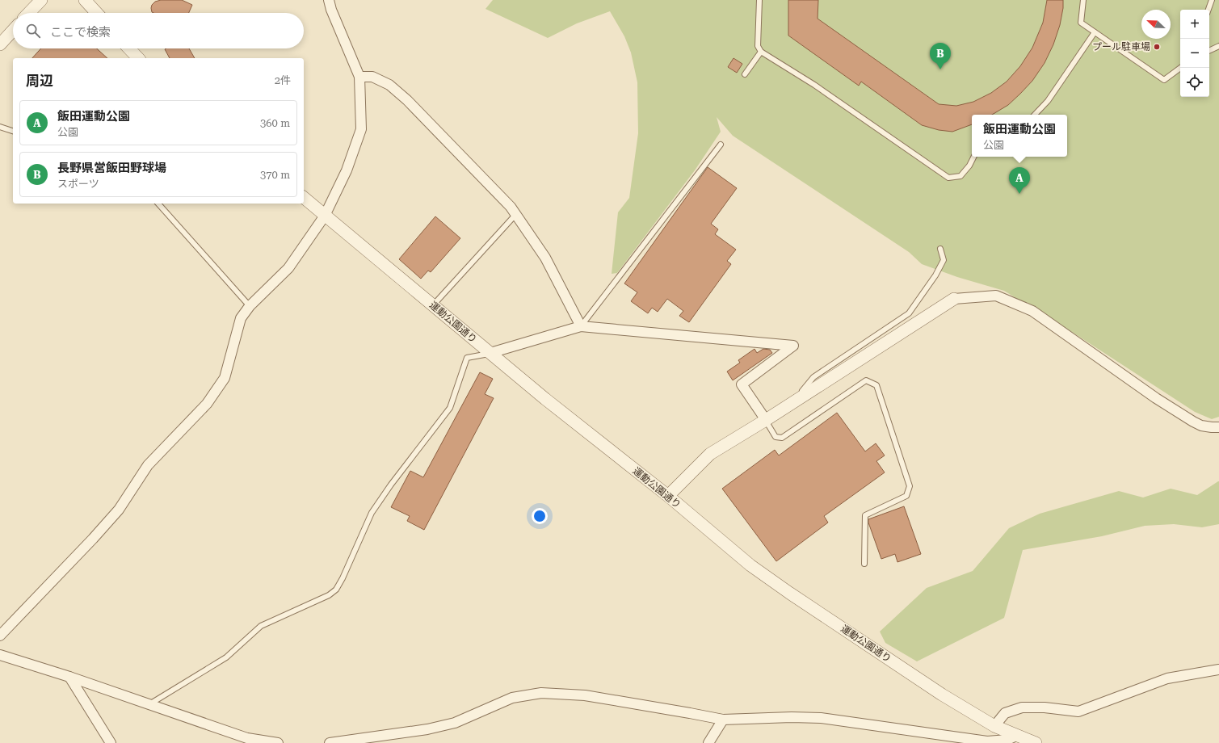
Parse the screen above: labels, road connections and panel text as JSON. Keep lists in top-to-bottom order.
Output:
{
  "streets": {
    "street": ["運動公園通り"]
  },
  "places": ["プール駐車場"],
  "north": "top left",
  "page": {
    "map_buttons": ["+", "−"],
    "search": "ここで検索",
    "pins": ["B", "A"],
    "heading": ["周辺", "2件"],
    "list": [
      {
        "mark": "A",
        "name": "飯田運動公園",
        "note": "公園",
        "value": "360 m"
      },
      {
        "mark": "B",
        "name": "長野県営飯田野球場",
        "note": "スポーツ",
        "value": "370 m"
      }
    ],
    "popup": ["飯田運動公園", "公園"]
  }
}
